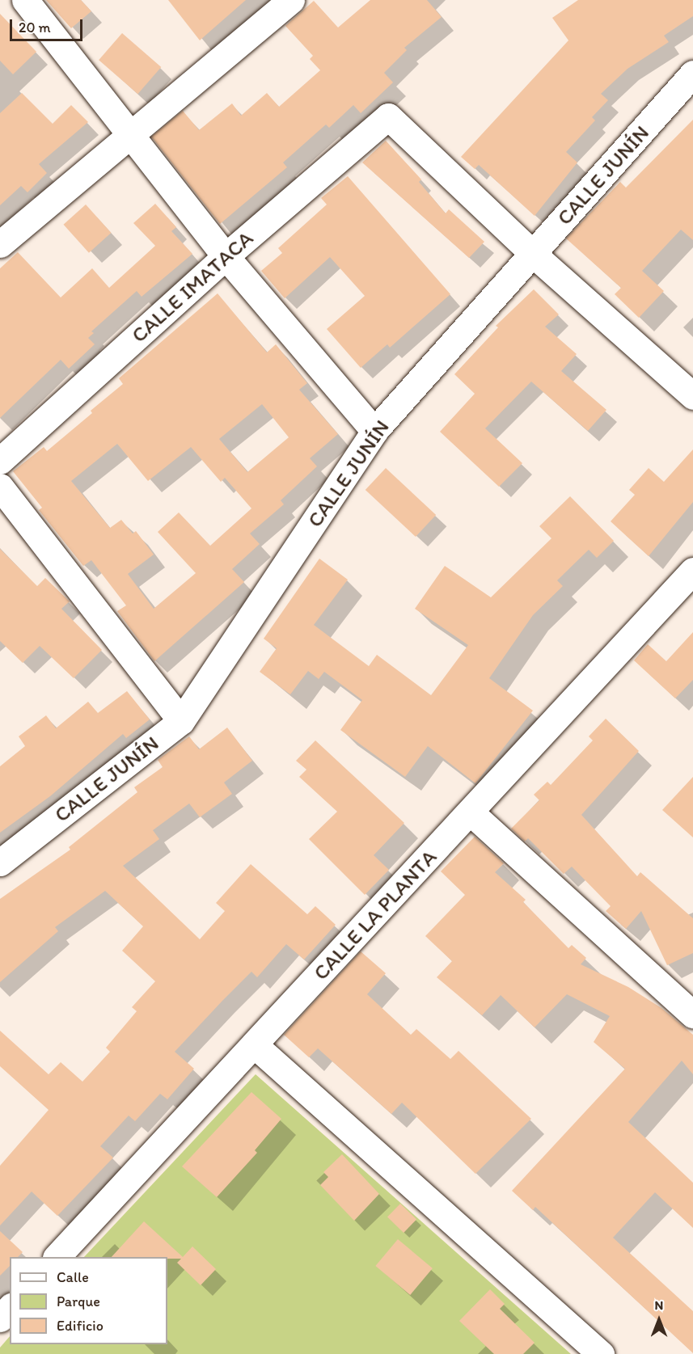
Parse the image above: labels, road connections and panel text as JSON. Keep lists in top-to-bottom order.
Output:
{
  "streets": {
    "street": ["CALLE JUNÍN", "CALLE IMATACA", "CALLE LA PLANTA"]
  },
  "crossings": [
    ["CALLE JUNÍN", "CALLE IMATACA"]
  ],
  "legend": ["Calle", "Parque", "Edificio"],
  "scale_bar": "20 m",
  "north": "top"
}
